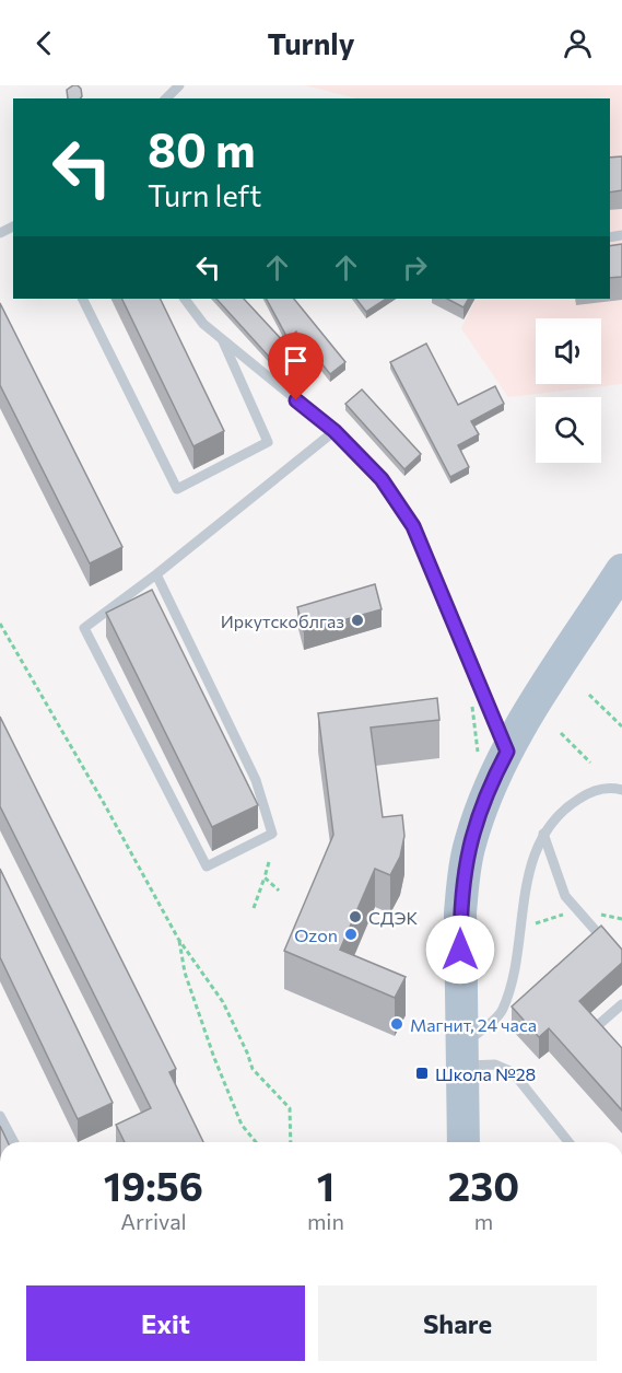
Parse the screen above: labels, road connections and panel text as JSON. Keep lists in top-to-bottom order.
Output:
{
  "places": {
    "other": [
      "Иркутскоблгаз",
      "СДЭК",
      "Ozon",
      "Магнит, 24 часа"
    ],
    "transit": ["Школа №28"]
  },
  "page": {
    "header": "Turnly",
    "turn": ["80 m", "Turn left"],
    "eta": [
      "19:56",
      "Arrival",
      "1",
      "min",
      "230",
      "m"
    ],
    "buttons": ["Exit", "Share"]
  }
}
